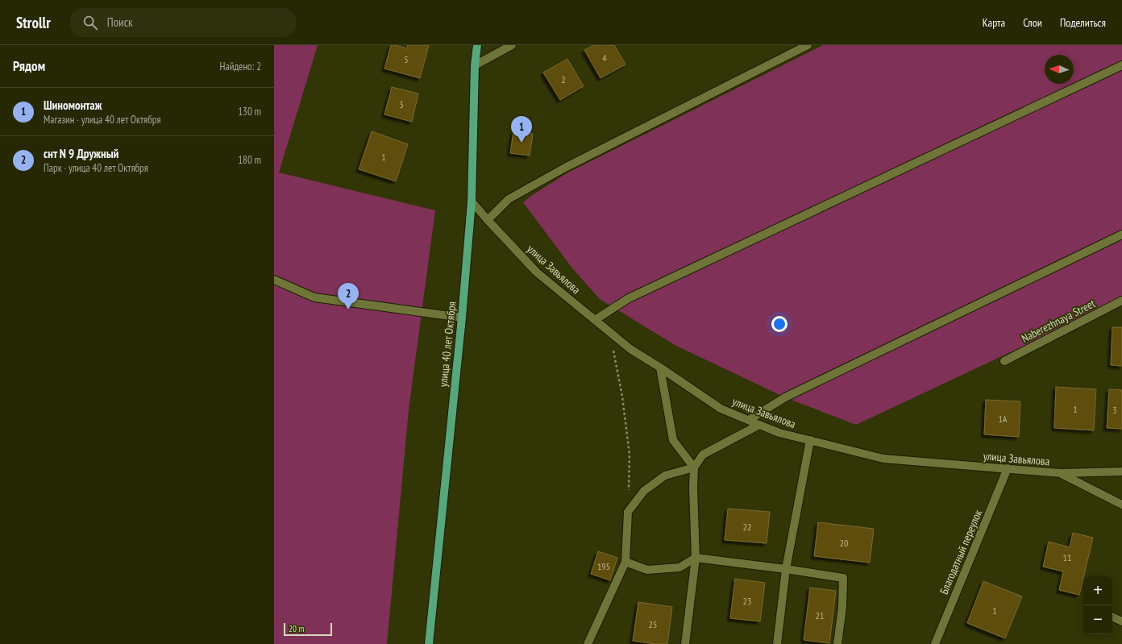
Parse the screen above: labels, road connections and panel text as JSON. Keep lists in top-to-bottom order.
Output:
{
  "streets": {
    "main road": ["улица 40 лет Октября"],
    "street": ["улица Завьялова", "Naberezhnaya Street", "Благодатный переулок"]
  },
  "crossings": [
    ["улица Завьялова", "улица 40 лет Октября"],
    ["улица Завьялова", "Благодатный переулок"]
  ],
  "house_numbers": [
    "4",
    "5",
    "2",
    "3",
    "1",
    "1",
    "3",
    "1А",
    "22",
    "20",
    "11",
    "195",
    "23",
    "1",
    "21",
    "25"
  ],
  "scale_bar": "20 m",
  "north": "left",
  "page": {
    "header": "Strollr",
    "search": "Поиск",
    "nav": ["Карта", "Слои", "Поделиться"],
    "heading": ["Рядом", "Найдено: 2"],
    "list": [
      {
        "mark": "1",
        "name": "Шиномонтаж",
        "note": "Магазин · улица 40 лет Октября",
        "value": "130 m"
      },
      {
        "mark": "2",
        "name": "снт N 9 Дружный",
        "note": "Парк · улица 40 лет Октября",
        "value": "180 m"
      }
    ],
    "pins": ["1", "2"],
    "map_buttons": ["+", "−"],
    "scale": "20 m"
  }
}
